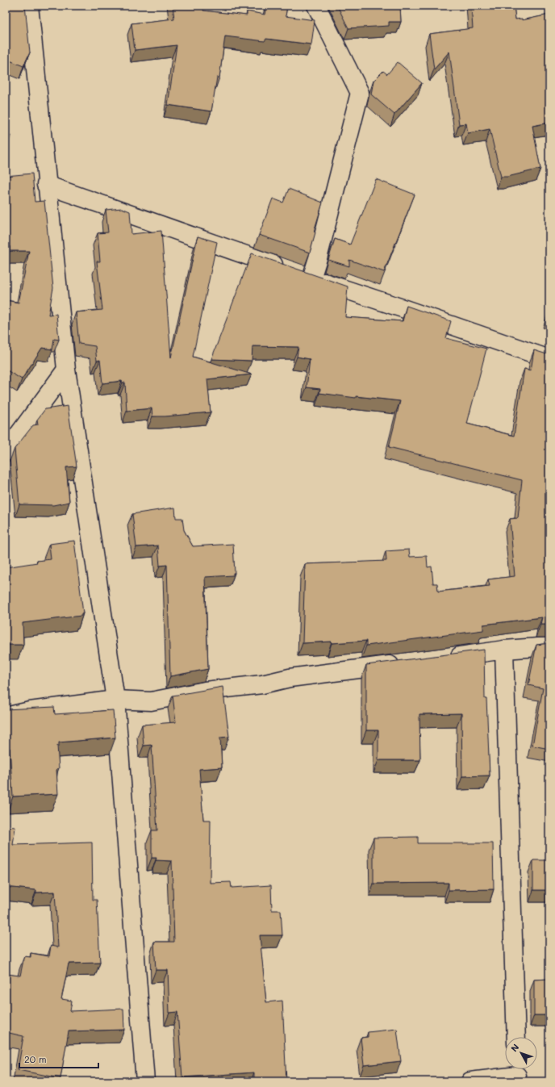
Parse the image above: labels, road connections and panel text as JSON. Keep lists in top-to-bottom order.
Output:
{
  "scale_bar": "20 m",
  "north": "top left"
}
